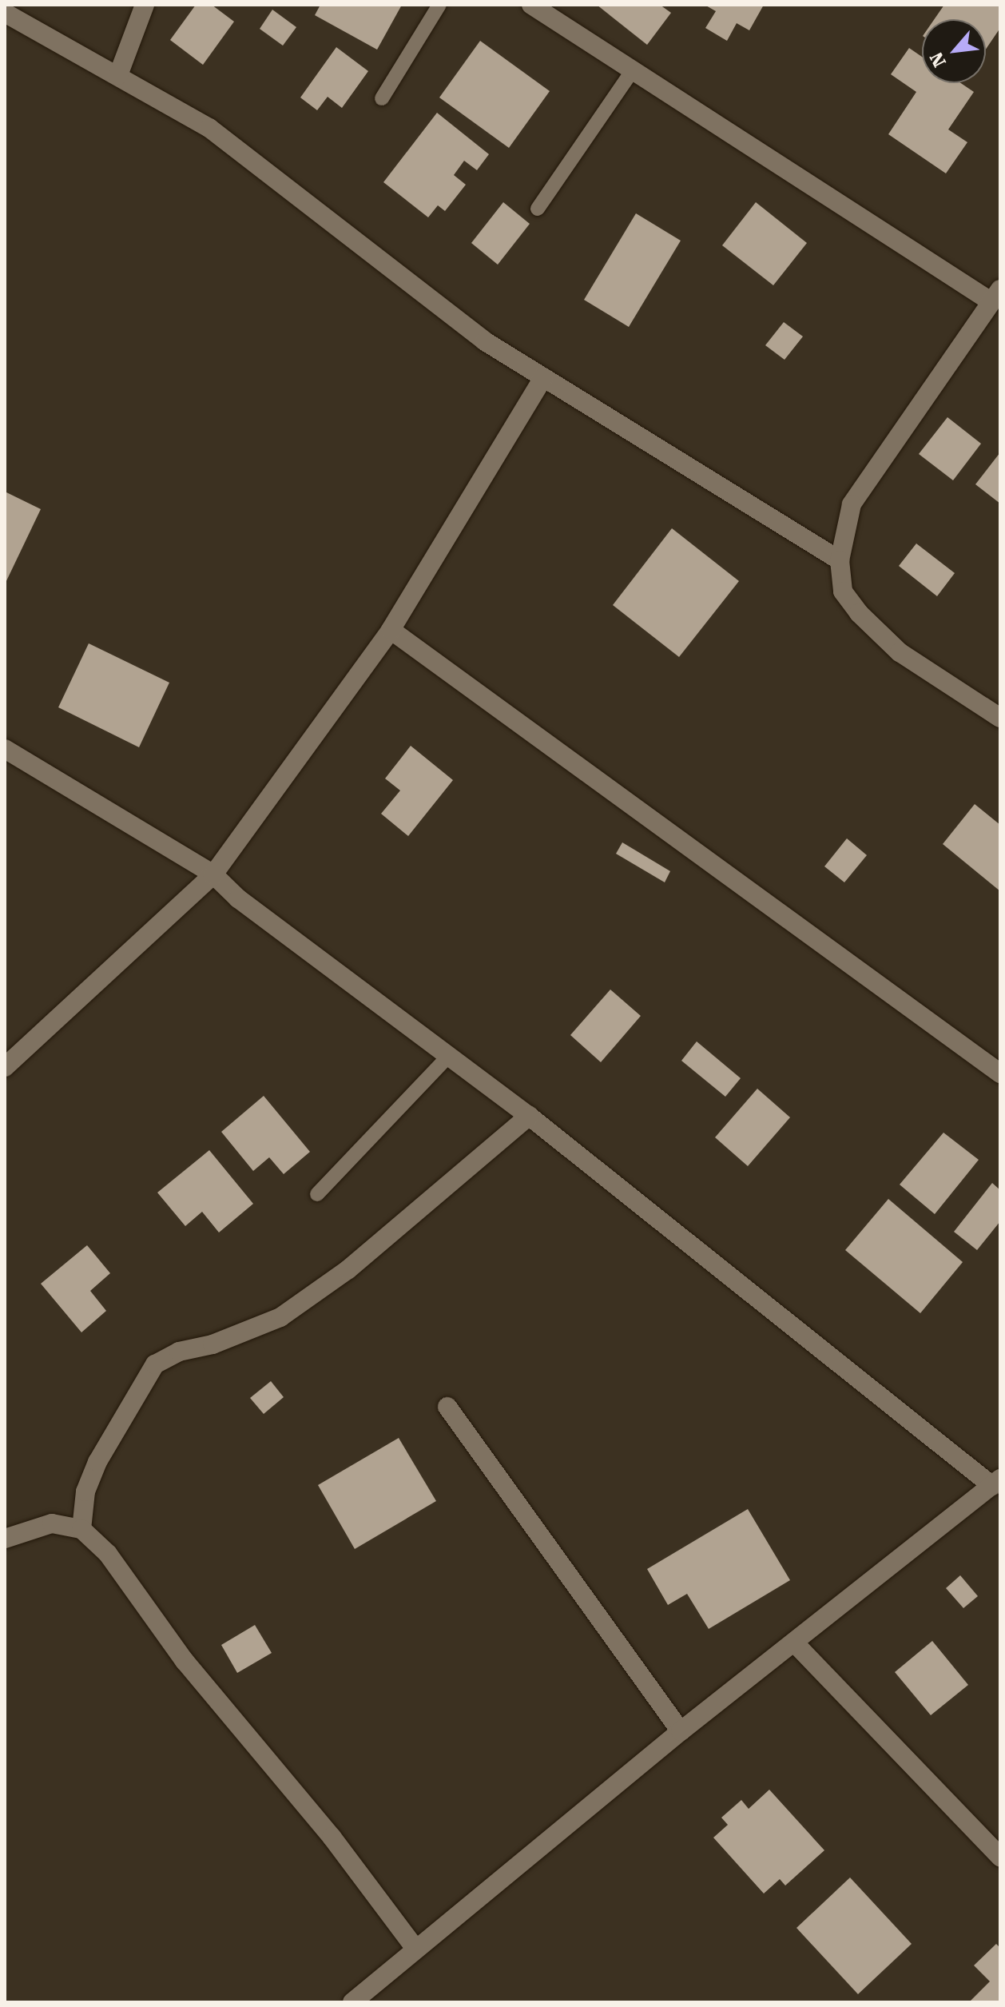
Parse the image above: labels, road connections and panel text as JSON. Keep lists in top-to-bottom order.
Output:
{
  "north": "bottom left"
}
